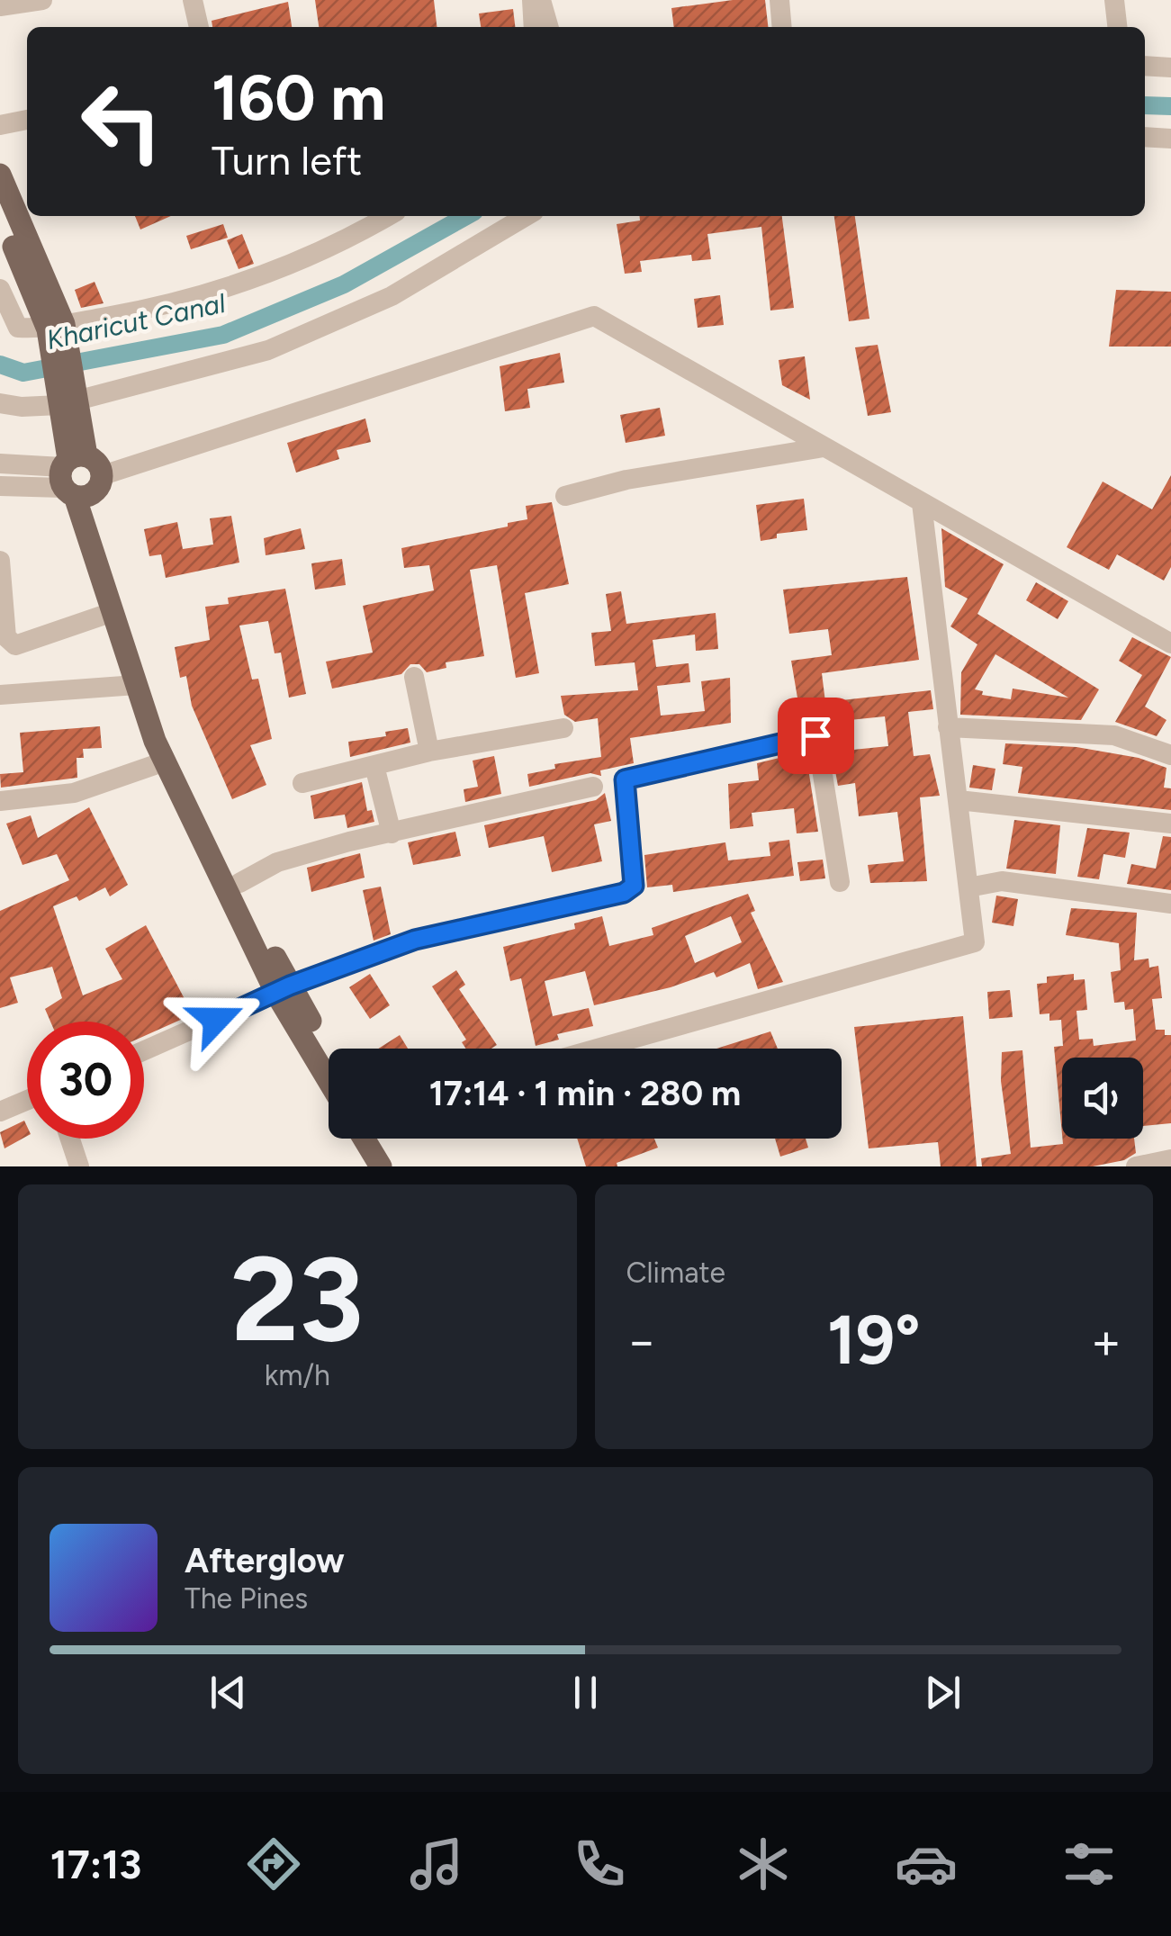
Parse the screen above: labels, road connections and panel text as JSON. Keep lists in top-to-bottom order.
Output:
{
  "water": ["Kharicut Canal"],
  "page": {
    "turn": ["160 m", "Turn left"],
    "limit": "30",
    "trip": "17:14 · 1 min · 280 m",
    "tile": [
      ["23", "km/h"],
      "Climate"
    ],
    "heat": ["−", "19°", "+"],
    "song": ["Afterglow", "The Pines"],
    "tabs": "17:13"
  }
}
